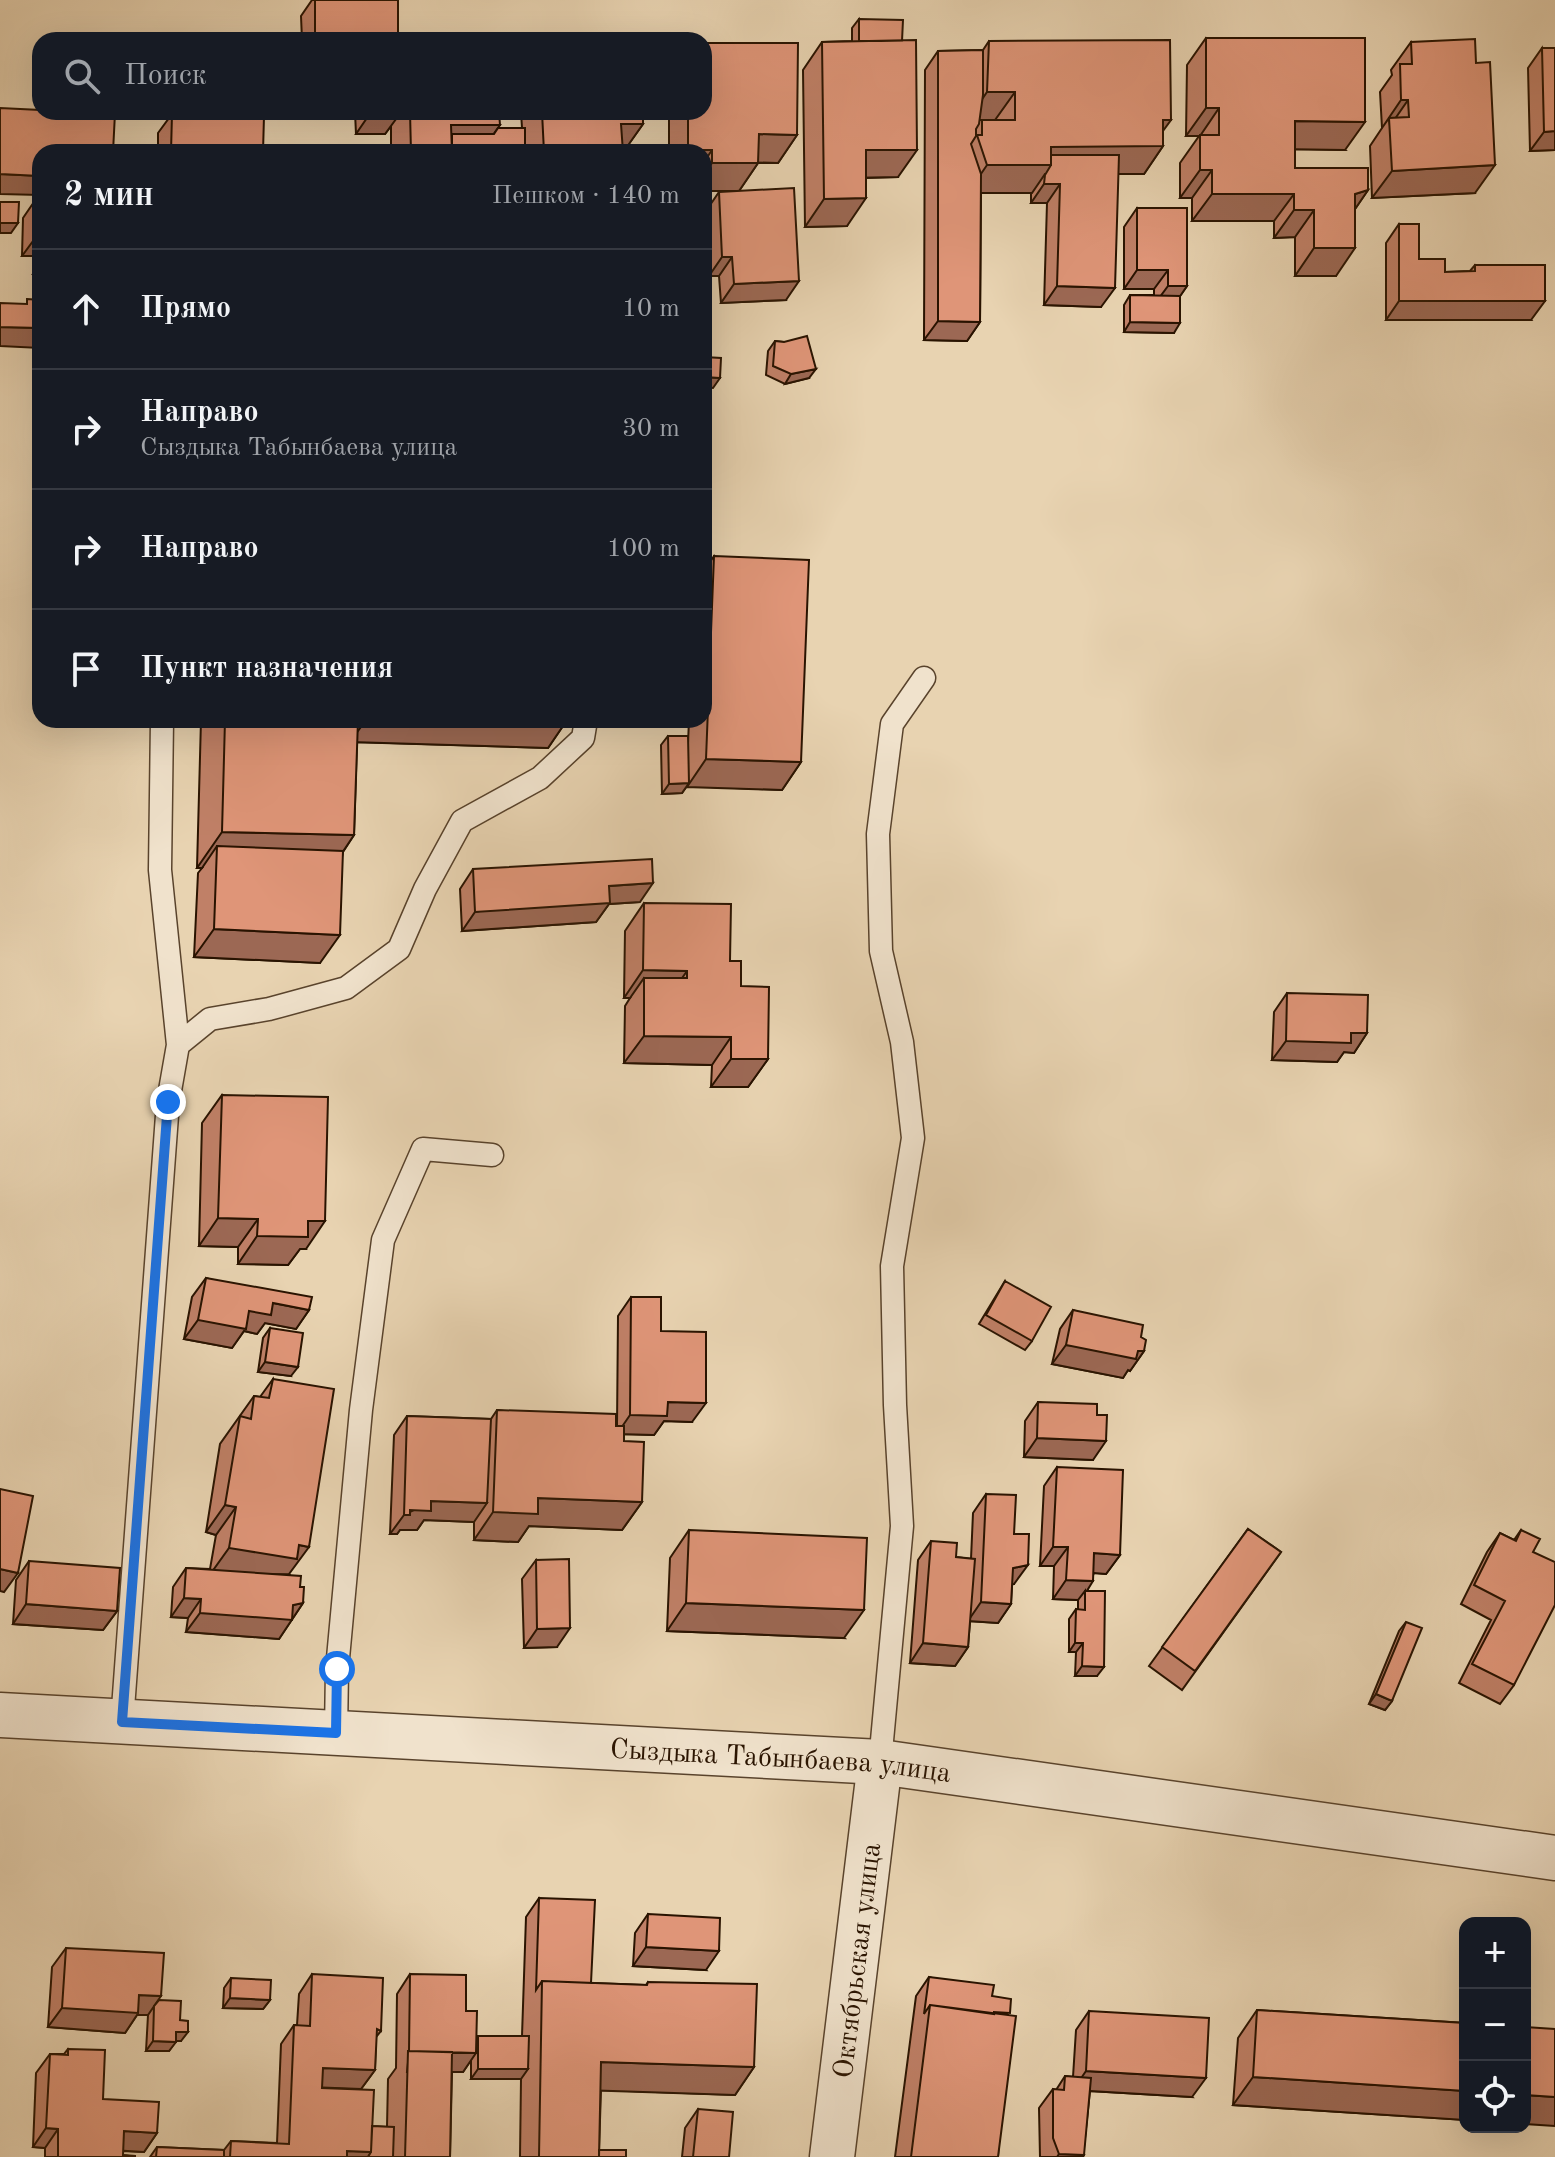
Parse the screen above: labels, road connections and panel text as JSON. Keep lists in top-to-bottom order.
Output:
{
  "streets": {
    "street": ["Сыздыка Табынбаева улица", "Октябрьская улица"]
  },
  "crossings": [
    ["Сыздыка Табынбаева улица", "Октябрьская улица"]
  ],
  "page": {
    "search": "Поиск",
    "heading": ["2 мин", "Пешком · 140 m"],
    "list": [
      ["Прямо", "10 m"],
      ["Направо", "Сыздыка Табынбаева улица", "30 m"],
      ["Направо", "100 m"],
      "Пункт назначения"
    ],
    "map_buttons": ["+", "−"]
  }
}
